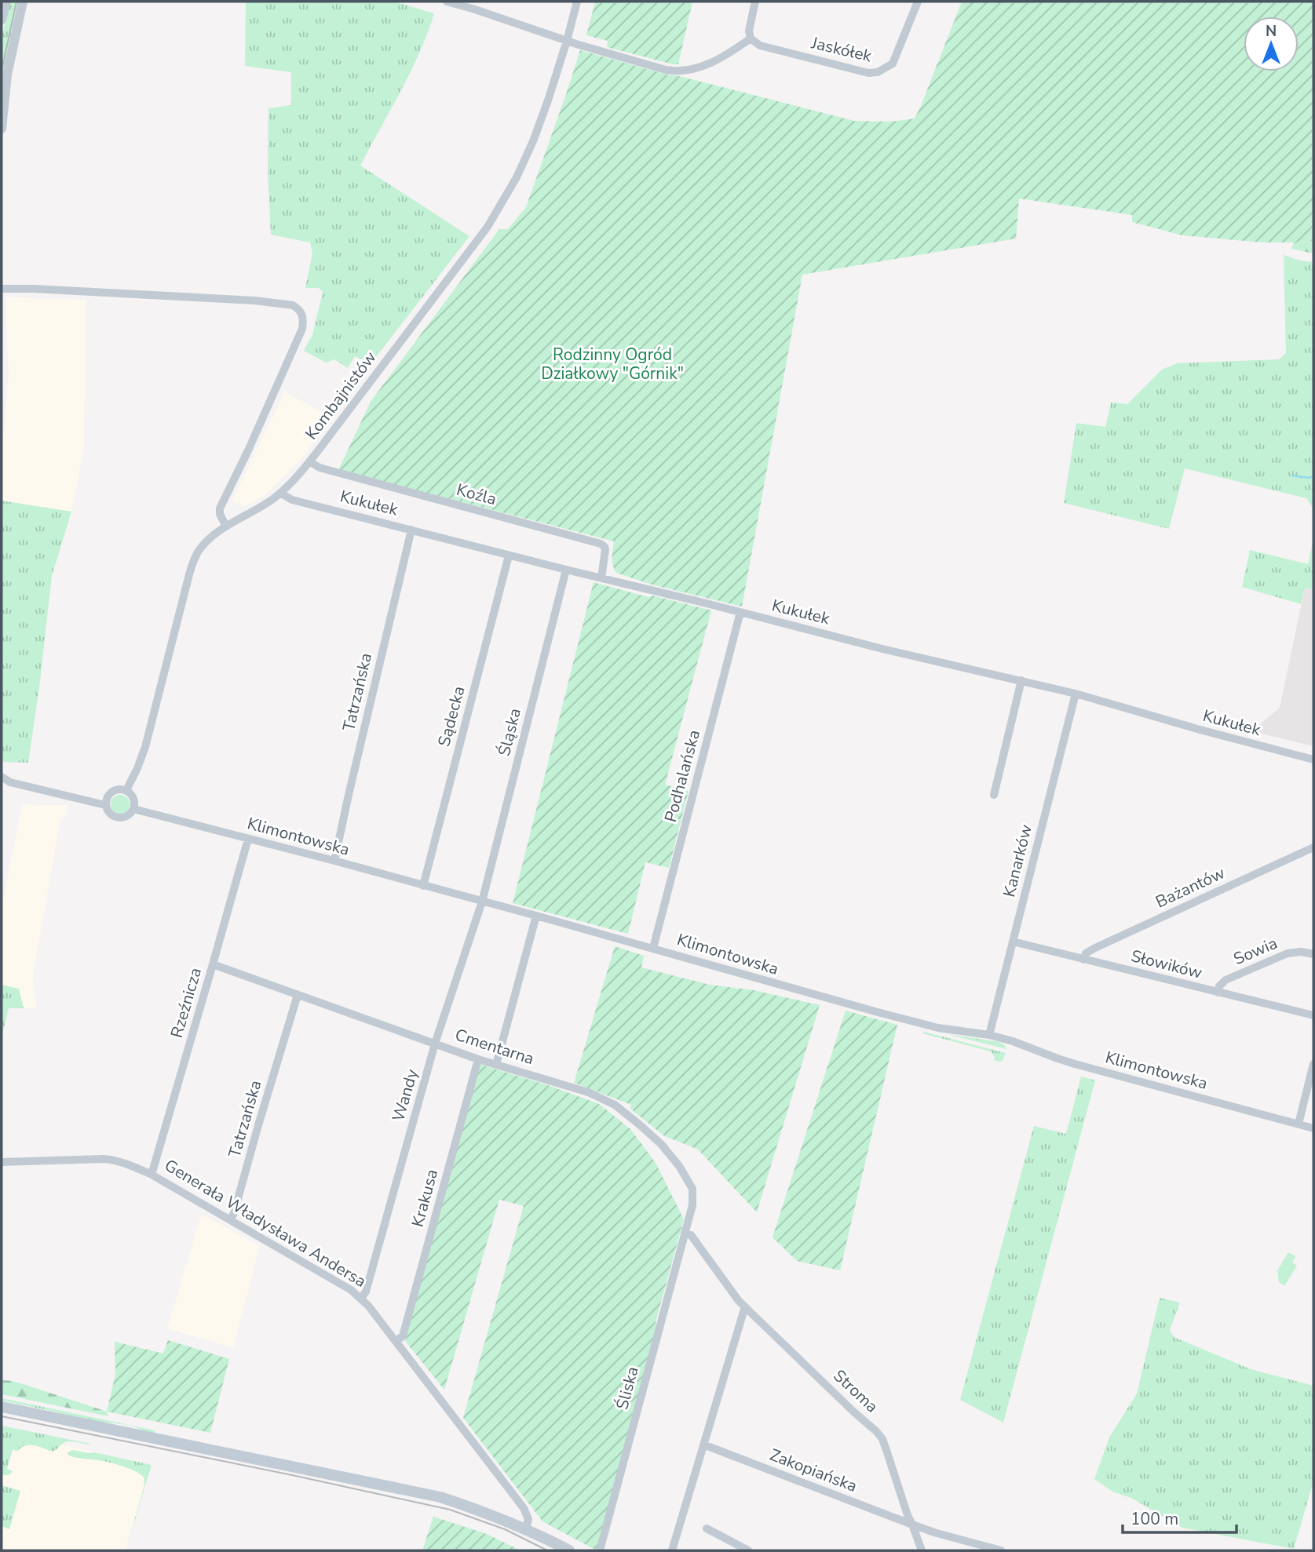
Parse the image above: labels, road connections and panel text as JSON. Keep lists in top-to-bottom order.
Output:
{
  "streets": {
    "street": [
      "Jaskółek",
      "Kombajnistów",
      "Koźla",
      "Kukułek",
      "Tatrzańska",
      "Sądecka",
      "Śląska",
      "Podhalańska",
      "Klimontowska",
      "Kanarków",
      "Bażantów",
      "Sowia",
      "Słowików",
      "Rzeźnicza",
      "Cmentarna",
      "Wandy",
      "Krakusa",
      "Generała Władysława Andersa",
      "Śliska",
      "Stroma",
      "Zakopiańska"
    ]
  },
  "crossings": [
    ["Kombajnistów", "Koźla"],
    ["Kombajnistów", "Kukułek"],
    ["Kombajnistów", "Klimontowska"],
    ["Koźla", "Kukułek"],
    ["Kukułek", "Tatrzańska"],
    ["Kukułek", "Sądecka"],
    ["Kukułek", "Śląska"],
    ["Kukułek", "Podhalańska"],
    ["Kukułek", "Kanarków"],
    ["Tatrzańska", "Klimontowska"],
    ["Tatrzańska", "Cmentarna"],
    ["Tatrzańska", "Generała Władysława Andersa"],
    ["Sądecka", "Klimontowska"],
    ["Śląska", "Klimontowska"],
    ["Śląska", "Wandy"],
    ["Podhalańska", "Klimontowska"],
    ["Klimontowska", "Kanarków"],
    ["Klimontowska", "Rzeźnicza"],
    ["Klimontowska", "Wandy"],
    ["Kanarków", "Słowików"],
    ["Bażantów", "Słowików"],
    ["Sowia", "Słowików"],
    ["Rzeźnicza", "Cmentarna"],
    ["Rzeźnicza", "Generała Władysława Andersa"],
    ["Cmentarna", "Wandy"],
    ["Cmentarna", "Krakusa"],
    ["Cmentarna", "Śliska"],
    ["Cmentarna", "Stroma"],
    ["Wandy", "Generała Władysława Andersa"],
    ["Krakusa", "Generała Władysława Andersa"],
    ["Śliska", "Stroma"],
    ["Stroma", "Zakopiańska"]
  ],
  "parks": ["Rodzinny Ogród Działkowy \"Górnik\""],
  "scale_bar": "100 m",
  "north": "top"
}
